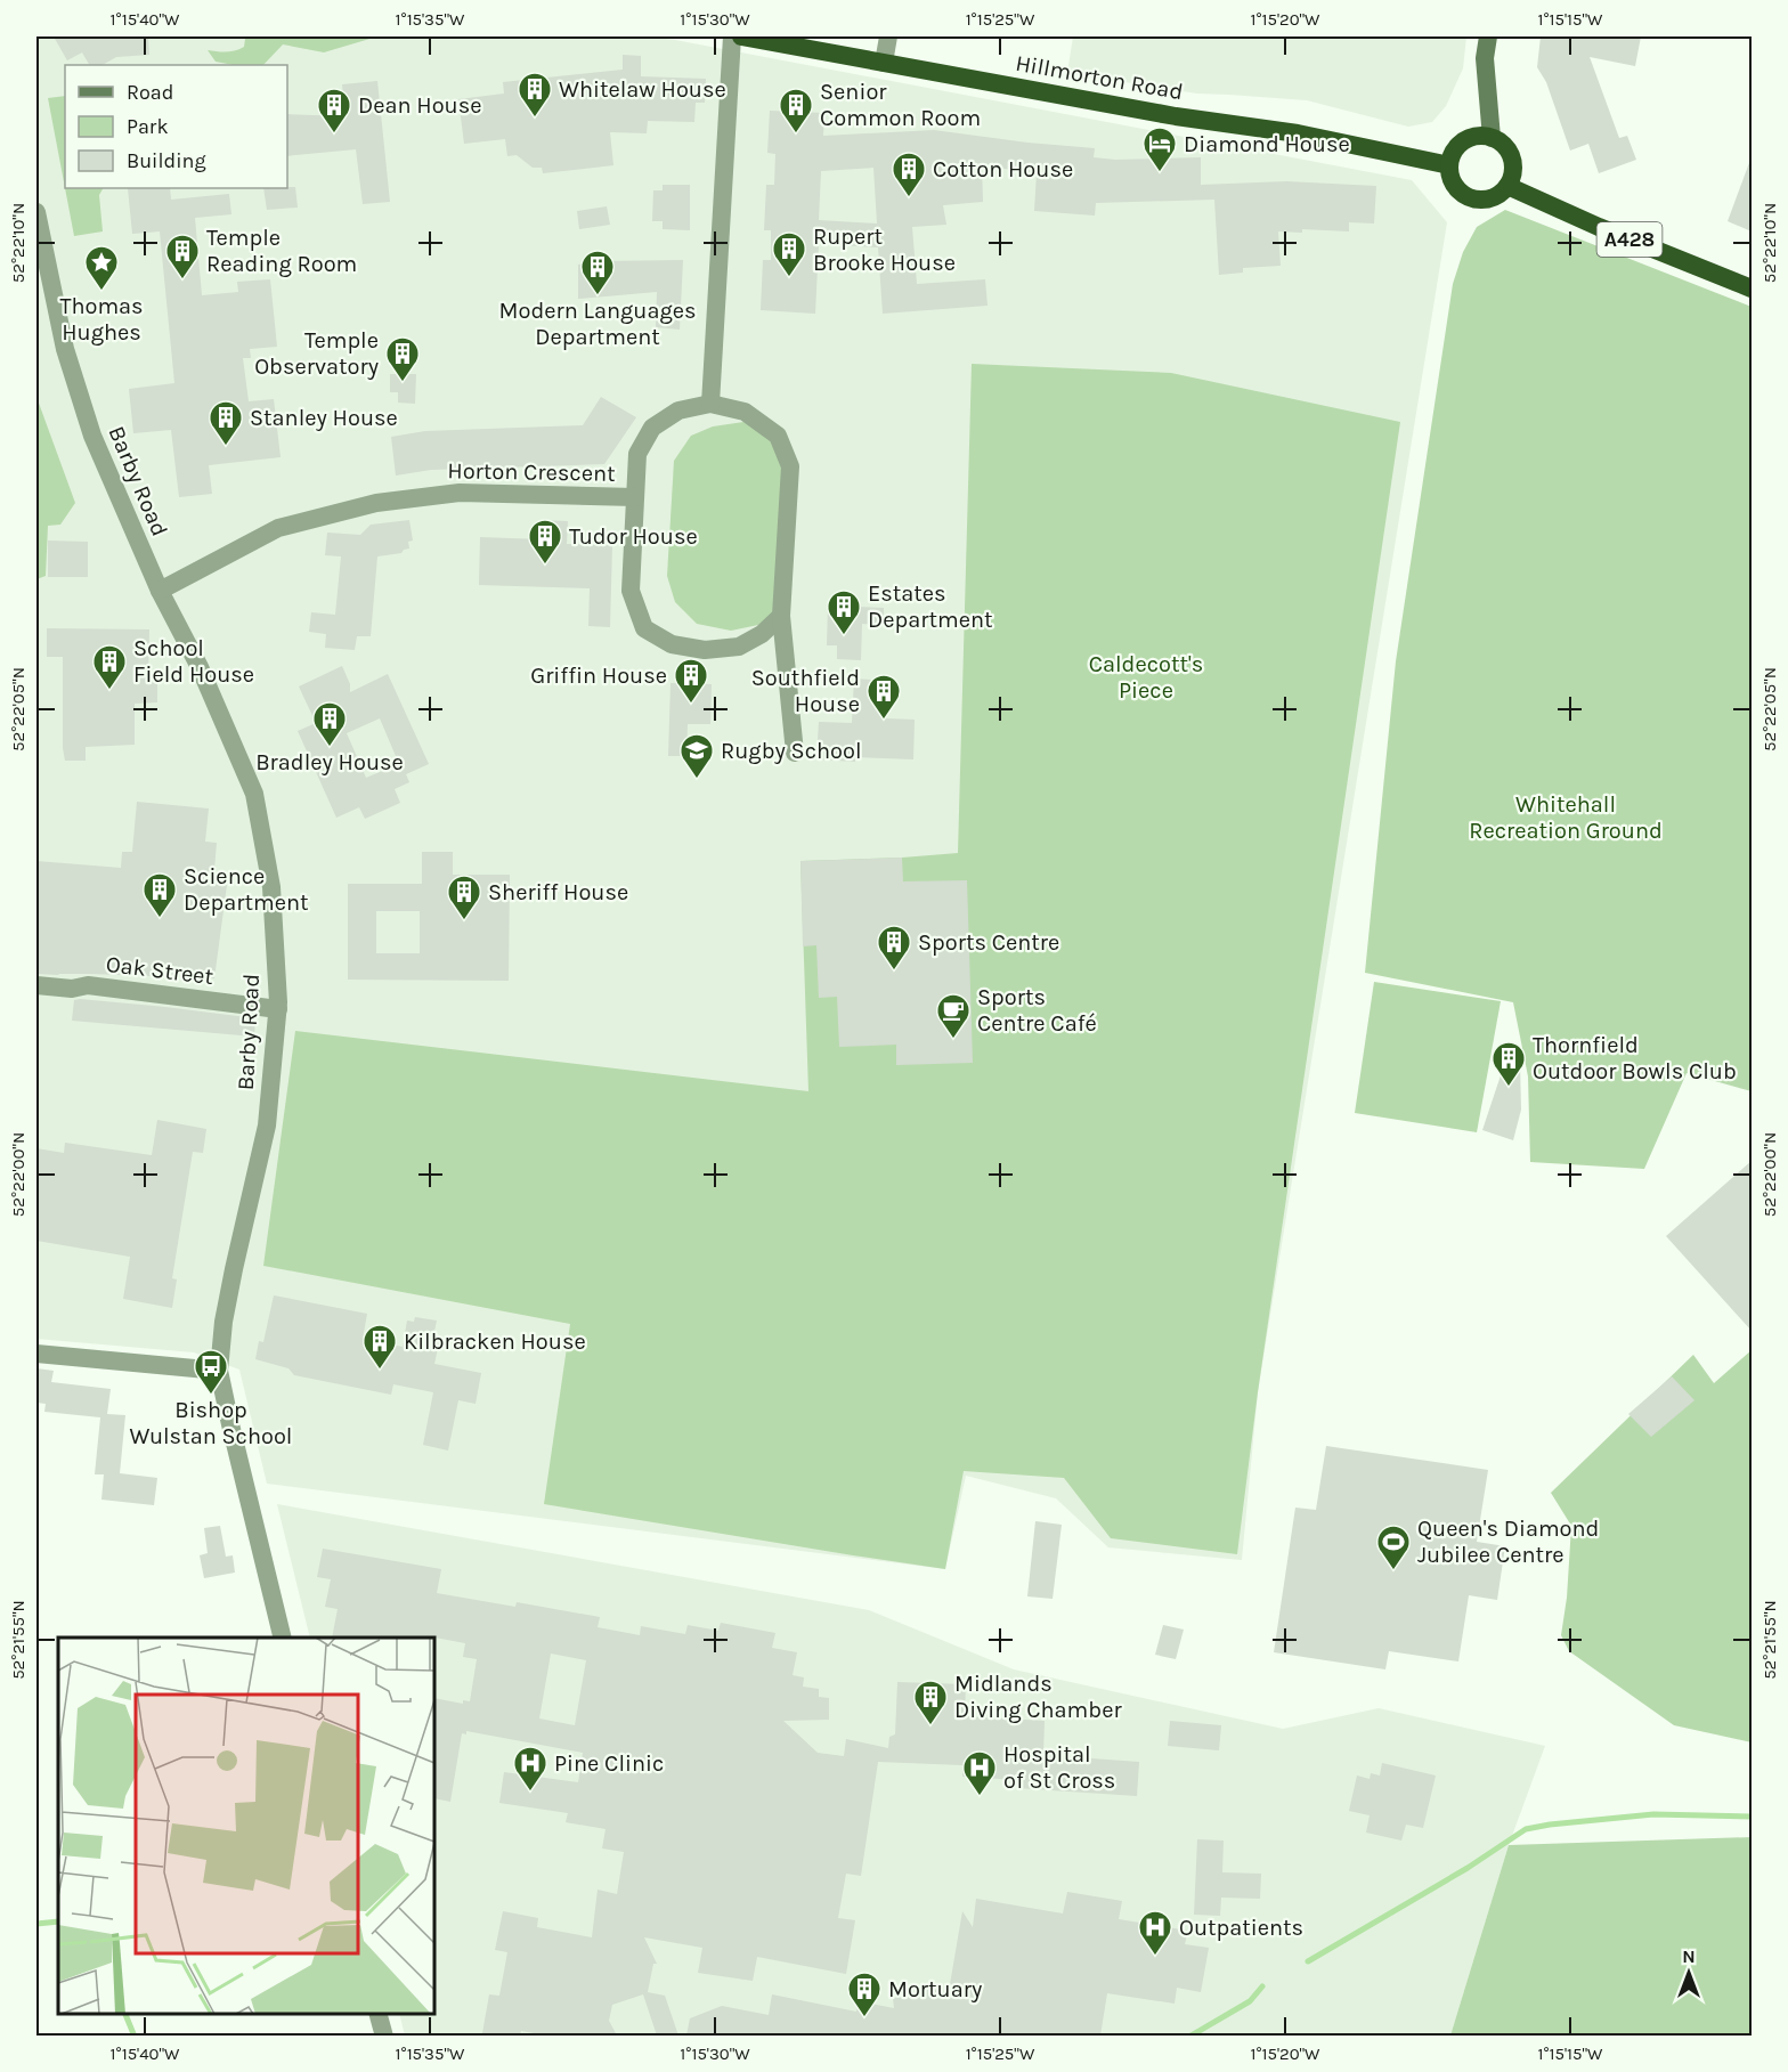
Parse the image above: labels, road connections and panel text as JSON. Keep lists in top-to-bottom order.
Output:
{
  "streets": {
    "highway": ["Hillmorton Road", "A428"],
    "street": ["Horton Crescent", "Barby Road", "Oak Street"]
  },
  "crossings": [
    ["Hillmorton Road", "A428"],
    ["Horton Crescent", "Barby Road"],
    ["Barby Road", "Oak Street"]
  ],
  "parks": ["Caldecott's Piece", "Whitehall Recreation Ground"],
  "places": {
    "building": [
      "Whitelaw House",
      "Dean House",
      "Senior Common Room",
      "Cotton House",
      "Rupert Brooke House",
      "Temple Reading Room",
      "Modern Languages Department",
      "Temple Observatory",
      "Stanley House",
      "Tudor House",
      "Estates Department",
      "School Field House",
      "Griffin House",
      "Southfield House",
      "Bradley House",
      "Science Department",
      "Sheriff House",
      "Sports Centre",
      "Thornfield Outdoor Bowls Club",
      "Kilbracken House",
      "Midlands Diving Chamber",
      "Mortuary"
    ],
    "hotel": ["Diamond House"],
    "place": ["Thomas Hughes"],
    "school or university": ["Rugby School"],
    "cafe": ["Sports Centre Café"],
    "bus stop": ["Bishop Wulstan School"],
    "sports": ["Queen's Diamond Jubilee Centre"],
    "hospital": ["Pine Clinic", "Hospital of St Cross", "Outpatients"]
  },
  "legend": ["Road", "Park", "Building"],
  "north": "top",
  "coordinates": [
    "1°15'40\"W",
    "1°15'35\"W",
    "1°15'30\"W",
    "1°15'25\"W",
    "1°15'20\"W",
    "1°15'15\"W",
    "52°22'10\"N",
    "52°22'05\"N",
    "52°22'00\"N",
    "52°21'55\"N"
  ]
}
